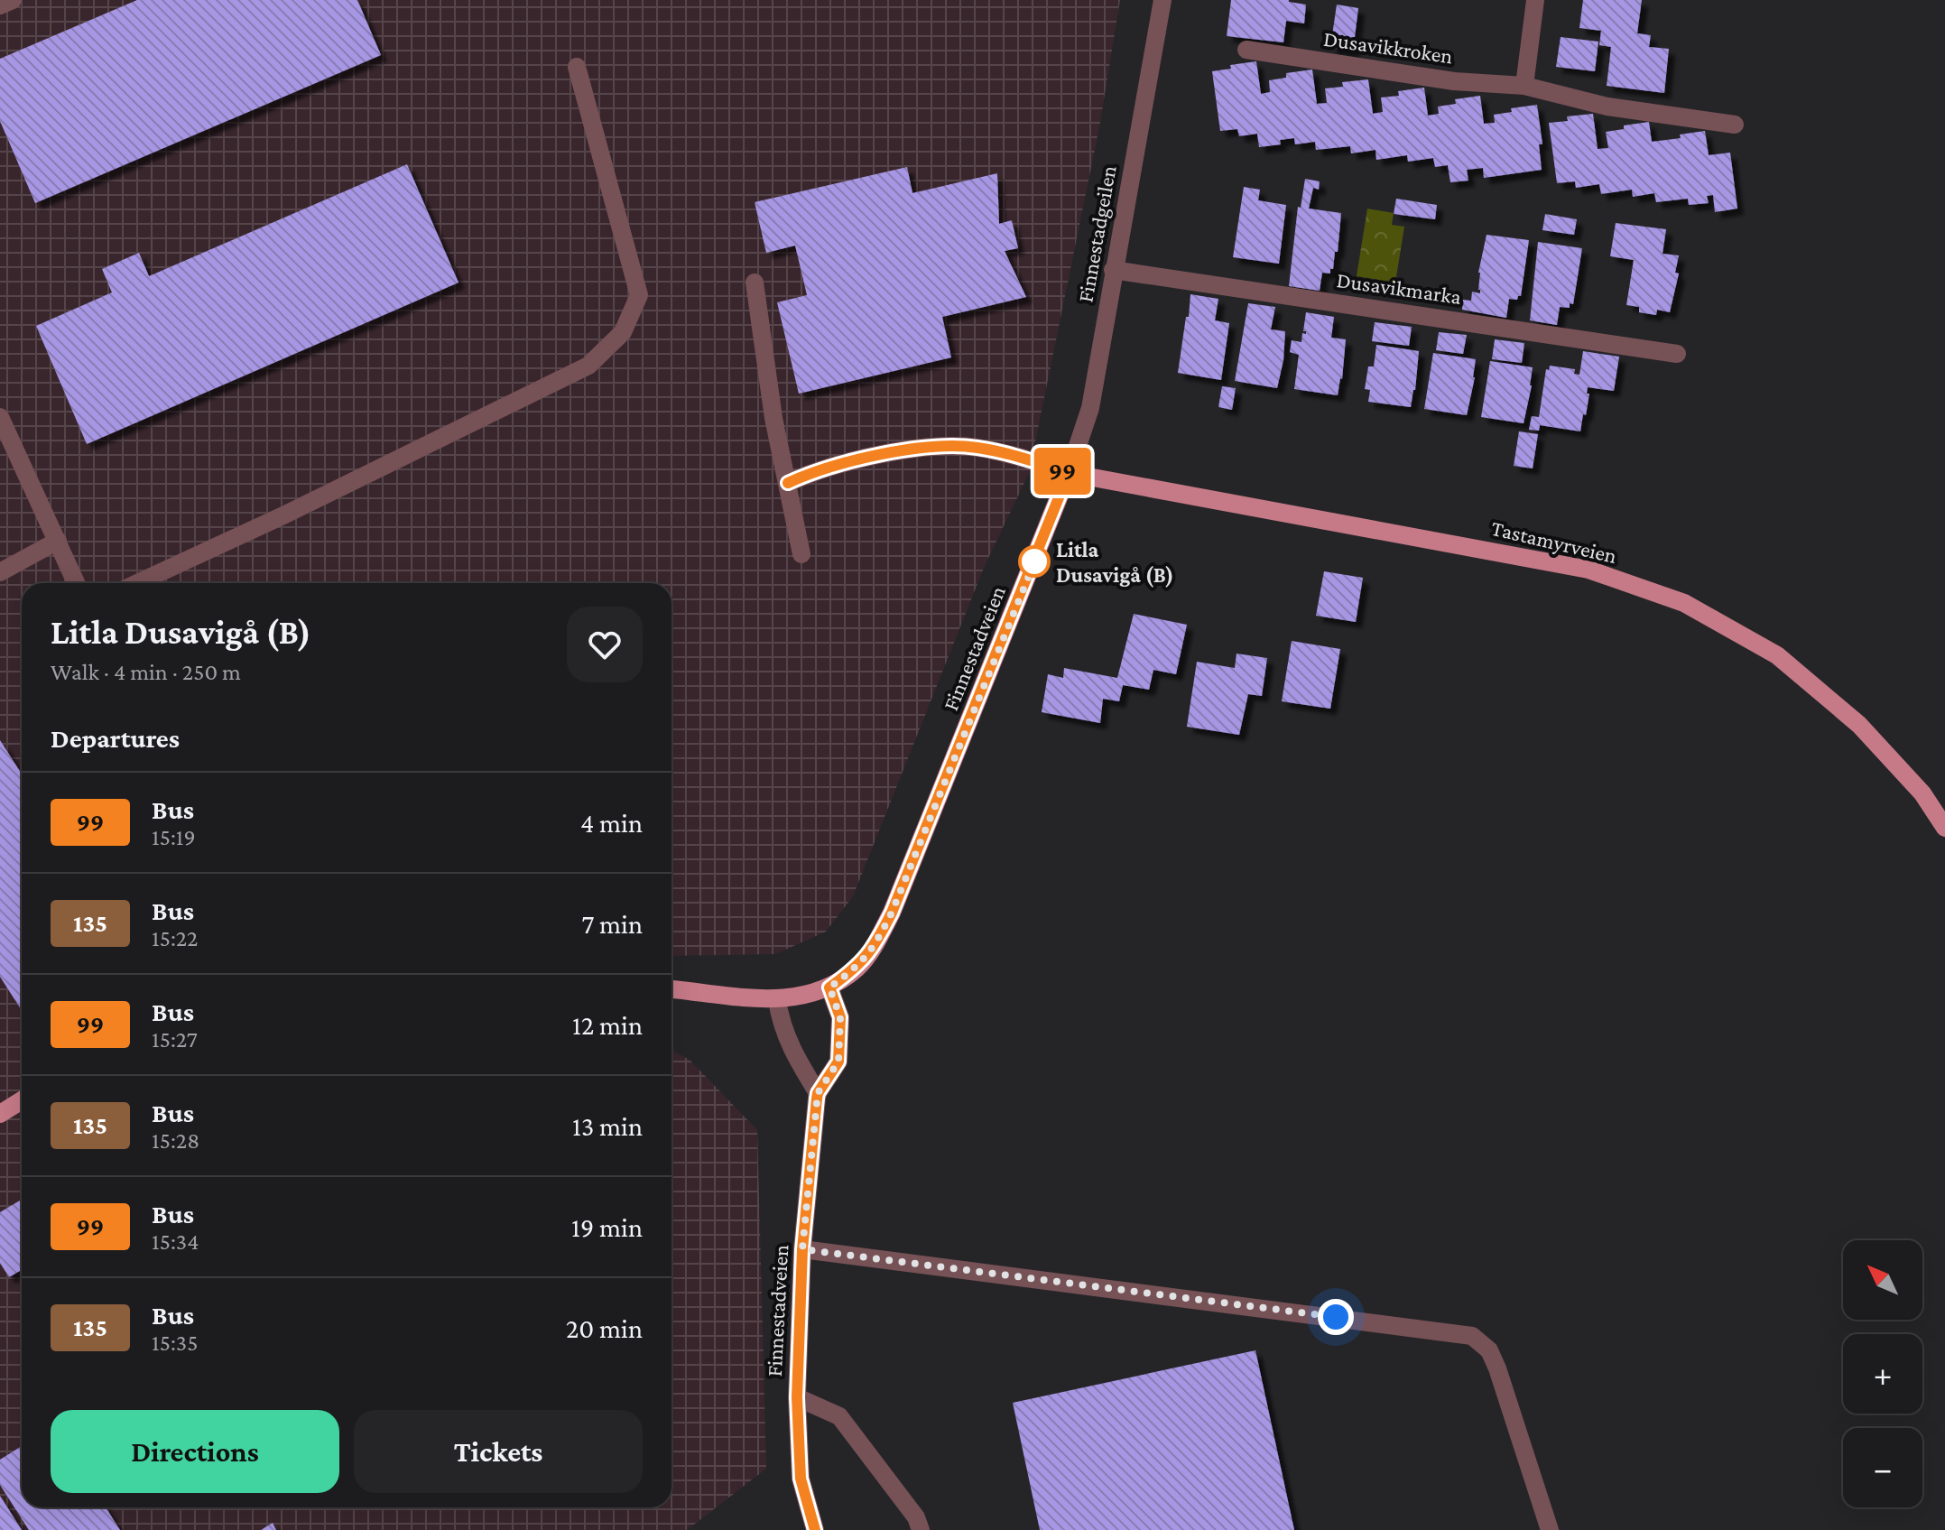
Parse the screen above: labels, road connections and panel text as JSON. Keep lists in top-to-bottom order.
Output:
{
  "streets": {
    "main road": ["Tastamyrveien", "Finnestadveien"],
    "street": ["Dusavikkroken", "Finnestadgeilen", "Dusavikmarka"]
  },
  "crossings": [
    ["Finnestadgeilen", "Dusavikmarka"],
    ["Finnestadgeilen", "Tastamyrveien"],
    ["Finnestadgeilen", "Finnestadveien"],
    ["Tastamyrveien", "Finnestadveien"]
  ],
  "places": ["Litla Dusavigå (B)"],
  "lines": ["bus line 99"],
  "north": "top left",
  "page": {
    "on_map": "99",
    "heading": [
      ["Litla Dusavigå (B)", "Walk · 4 min · 250 m"],
      "Departures"
    ],
    "list": [
      {
        "mark": "99",
        "name": "Bus",
        "note": "15:19",
        "value": "4 min"
      },
      {
        "mark": "135",
        "name": "Bus",
        "note": "15:22",
        "value": "7 min"
      },
      {
        "mark": "99",
        "name": "Bus",
        "note": "15:27",
        "value": "12 min"
      },
      {
        "mark": "135",
        "name": "Bus",
        "note": "15:28",
        "value": "13 min"
      },
      {
        "mark": "99",
        "name": "Bus",
        "note": "15:34",
        "value": "19 min"
      },
      {
        "mark": "135",
        "name": "Bus",
        "note": "15:35",
        "value": "20 min"
      }
    ],
    "map_buttons": ["+", "−"],
    "buttons": ["Directions", "Tickets"]
  }
}
